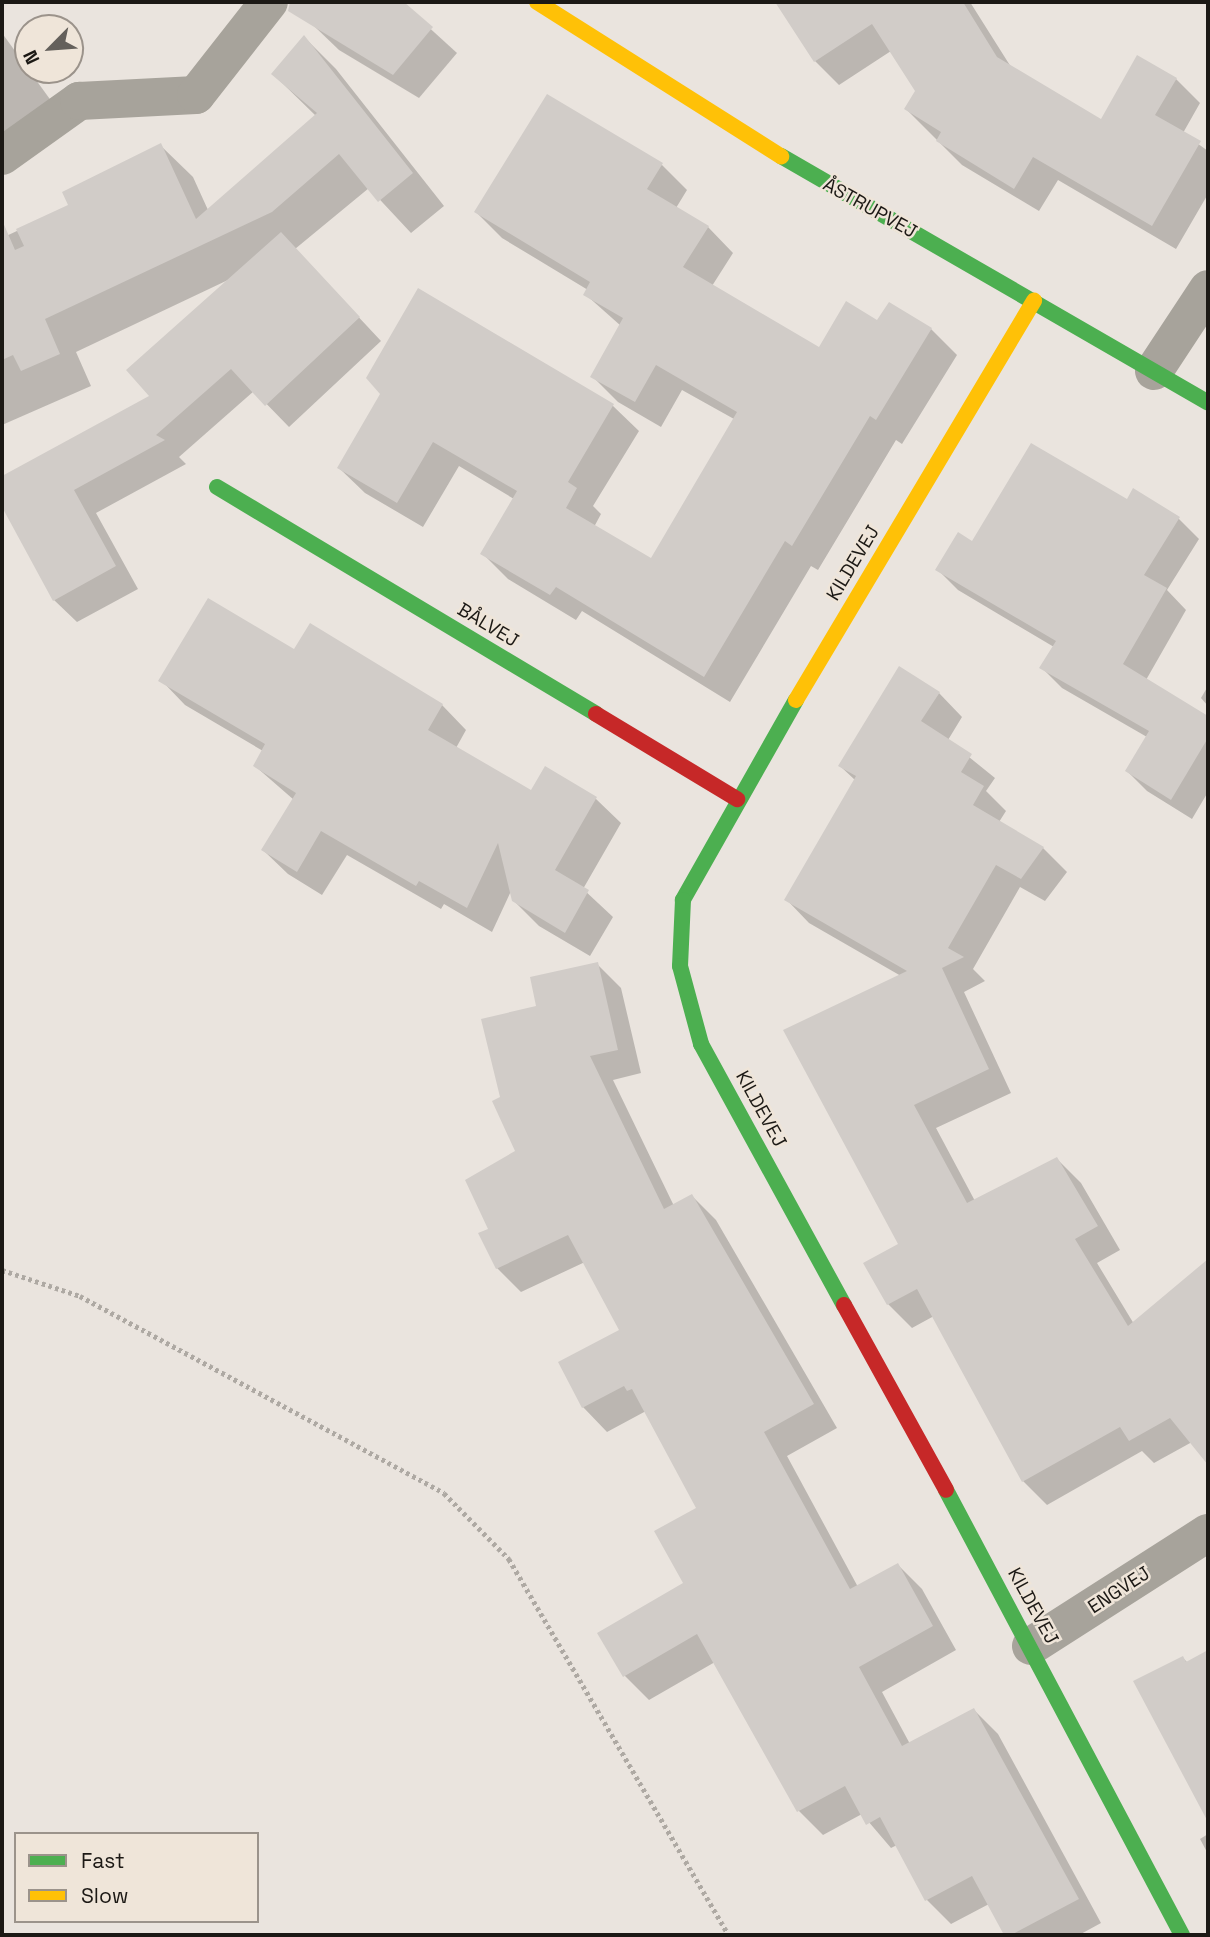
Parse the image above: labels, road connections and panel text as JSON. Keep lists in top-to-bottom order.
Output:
{
  "streets": {
    "street": [
      "ÅSTRUPVEJ",
      "KILDEVEJ",
      "BÅLVEJ",
      "ENGVEJ"
    ]
  },
  "crossings": [
    ["ÅSTRUPVEJ", "KILDEVEJ"],
    ["KILDEVEJ", "BÅLVEJ"],
    ["KILDEVEJ", "ENGVEJ"]
  ],
  "legend": ["Fast", "Slow"],
  "north": "bottom left"
}
